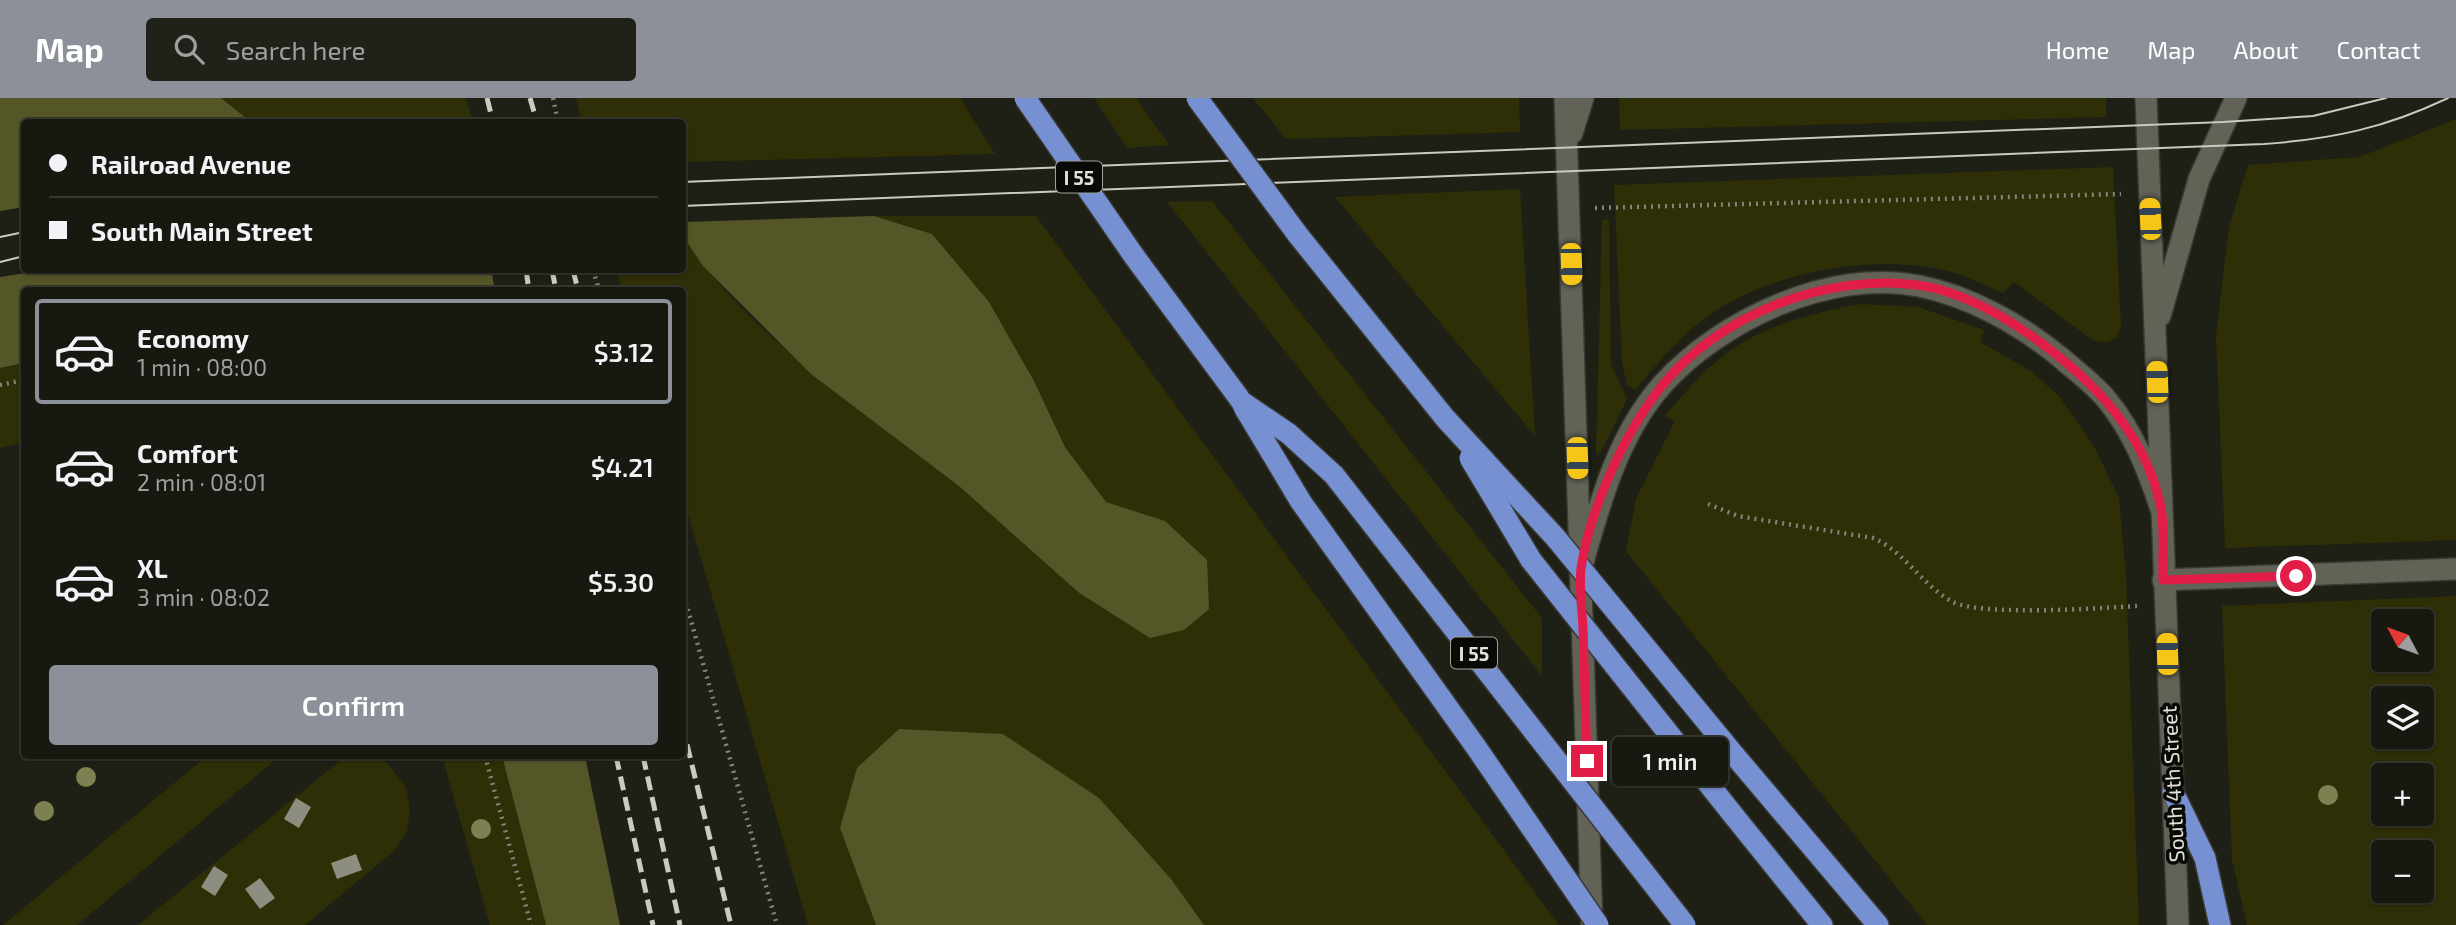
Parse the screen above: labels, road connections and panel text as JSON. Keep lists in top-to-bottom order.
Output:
{
  "streets": {
    "highway": ["I 55"],
    "main road": ["South 4th Street"]
  },
  "north": "top left",
  "page": {
    "header": "Map",
    "search": "Search here",
    "nav": [
      "Home",
      "Map",
      "About",
      "Contact"
    ],
    "banner": ["Railroad Avenue", "South Main Street"],
    "list": [
      {
        "name": "Economy",
        "note": "1 min · 08:00",
        "value": "$3.12"
      },
      {
        "name": "Comfort",
        "note": "2 min · 08:01",
        "value": "$4.21"
      },
      {
        "name": "XL",
        "note": "3 min · 08:02",
        "value": "$5.30"
      }
    ],
    "map_buttons": ["+", "−"],
    "buttons": "Confirm",
    "bubble": "1 min"
  }
}
